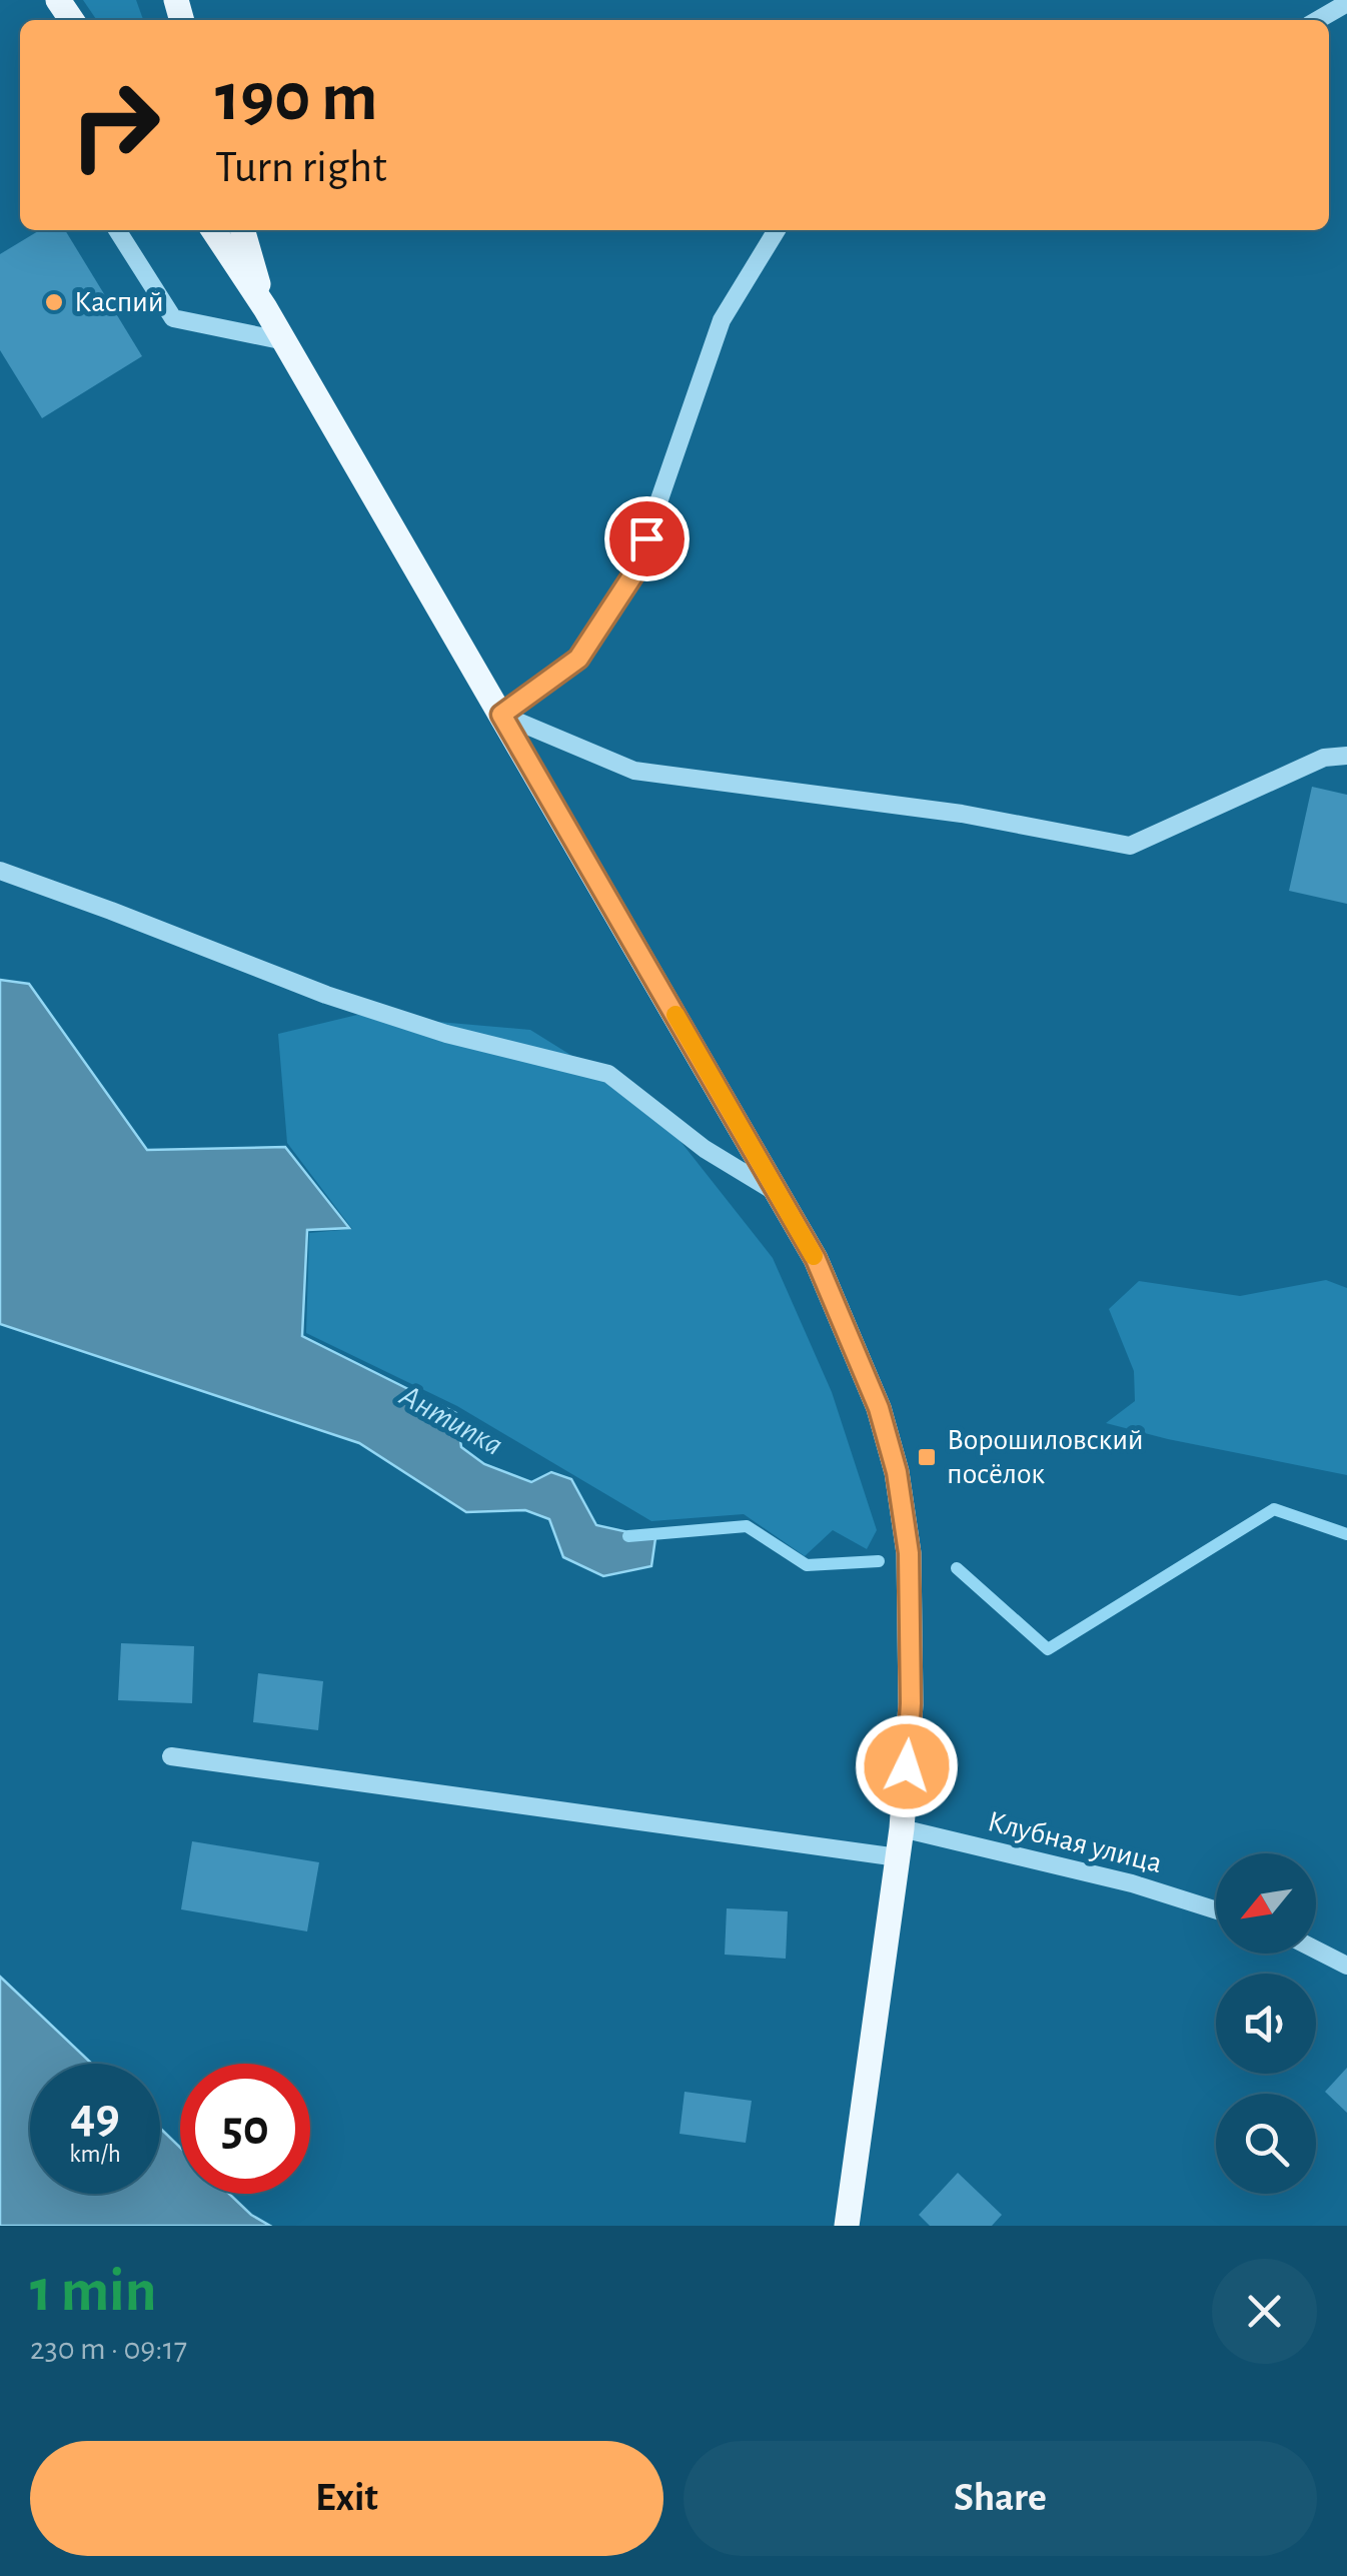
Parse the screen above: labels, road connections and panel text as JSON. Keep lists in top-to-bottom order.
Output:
{
  "streets": {
    "street": ["Клубная улица"]
  },
  "water": ["Антипка"],
  "places": {
    "other": ["Каспий"],
    "transit": ["Ворошиловский посёлок"]
  },
  "north": "bottom left",
  "page": {
    "turn": ["190 m", "Turn right"],
    "speed": "49 km/h",
    "limit": "50",
    "heading": ["1 min", "230 m · 09:17"],
    "buttons": ["Exit", "Share"]
  }
}
